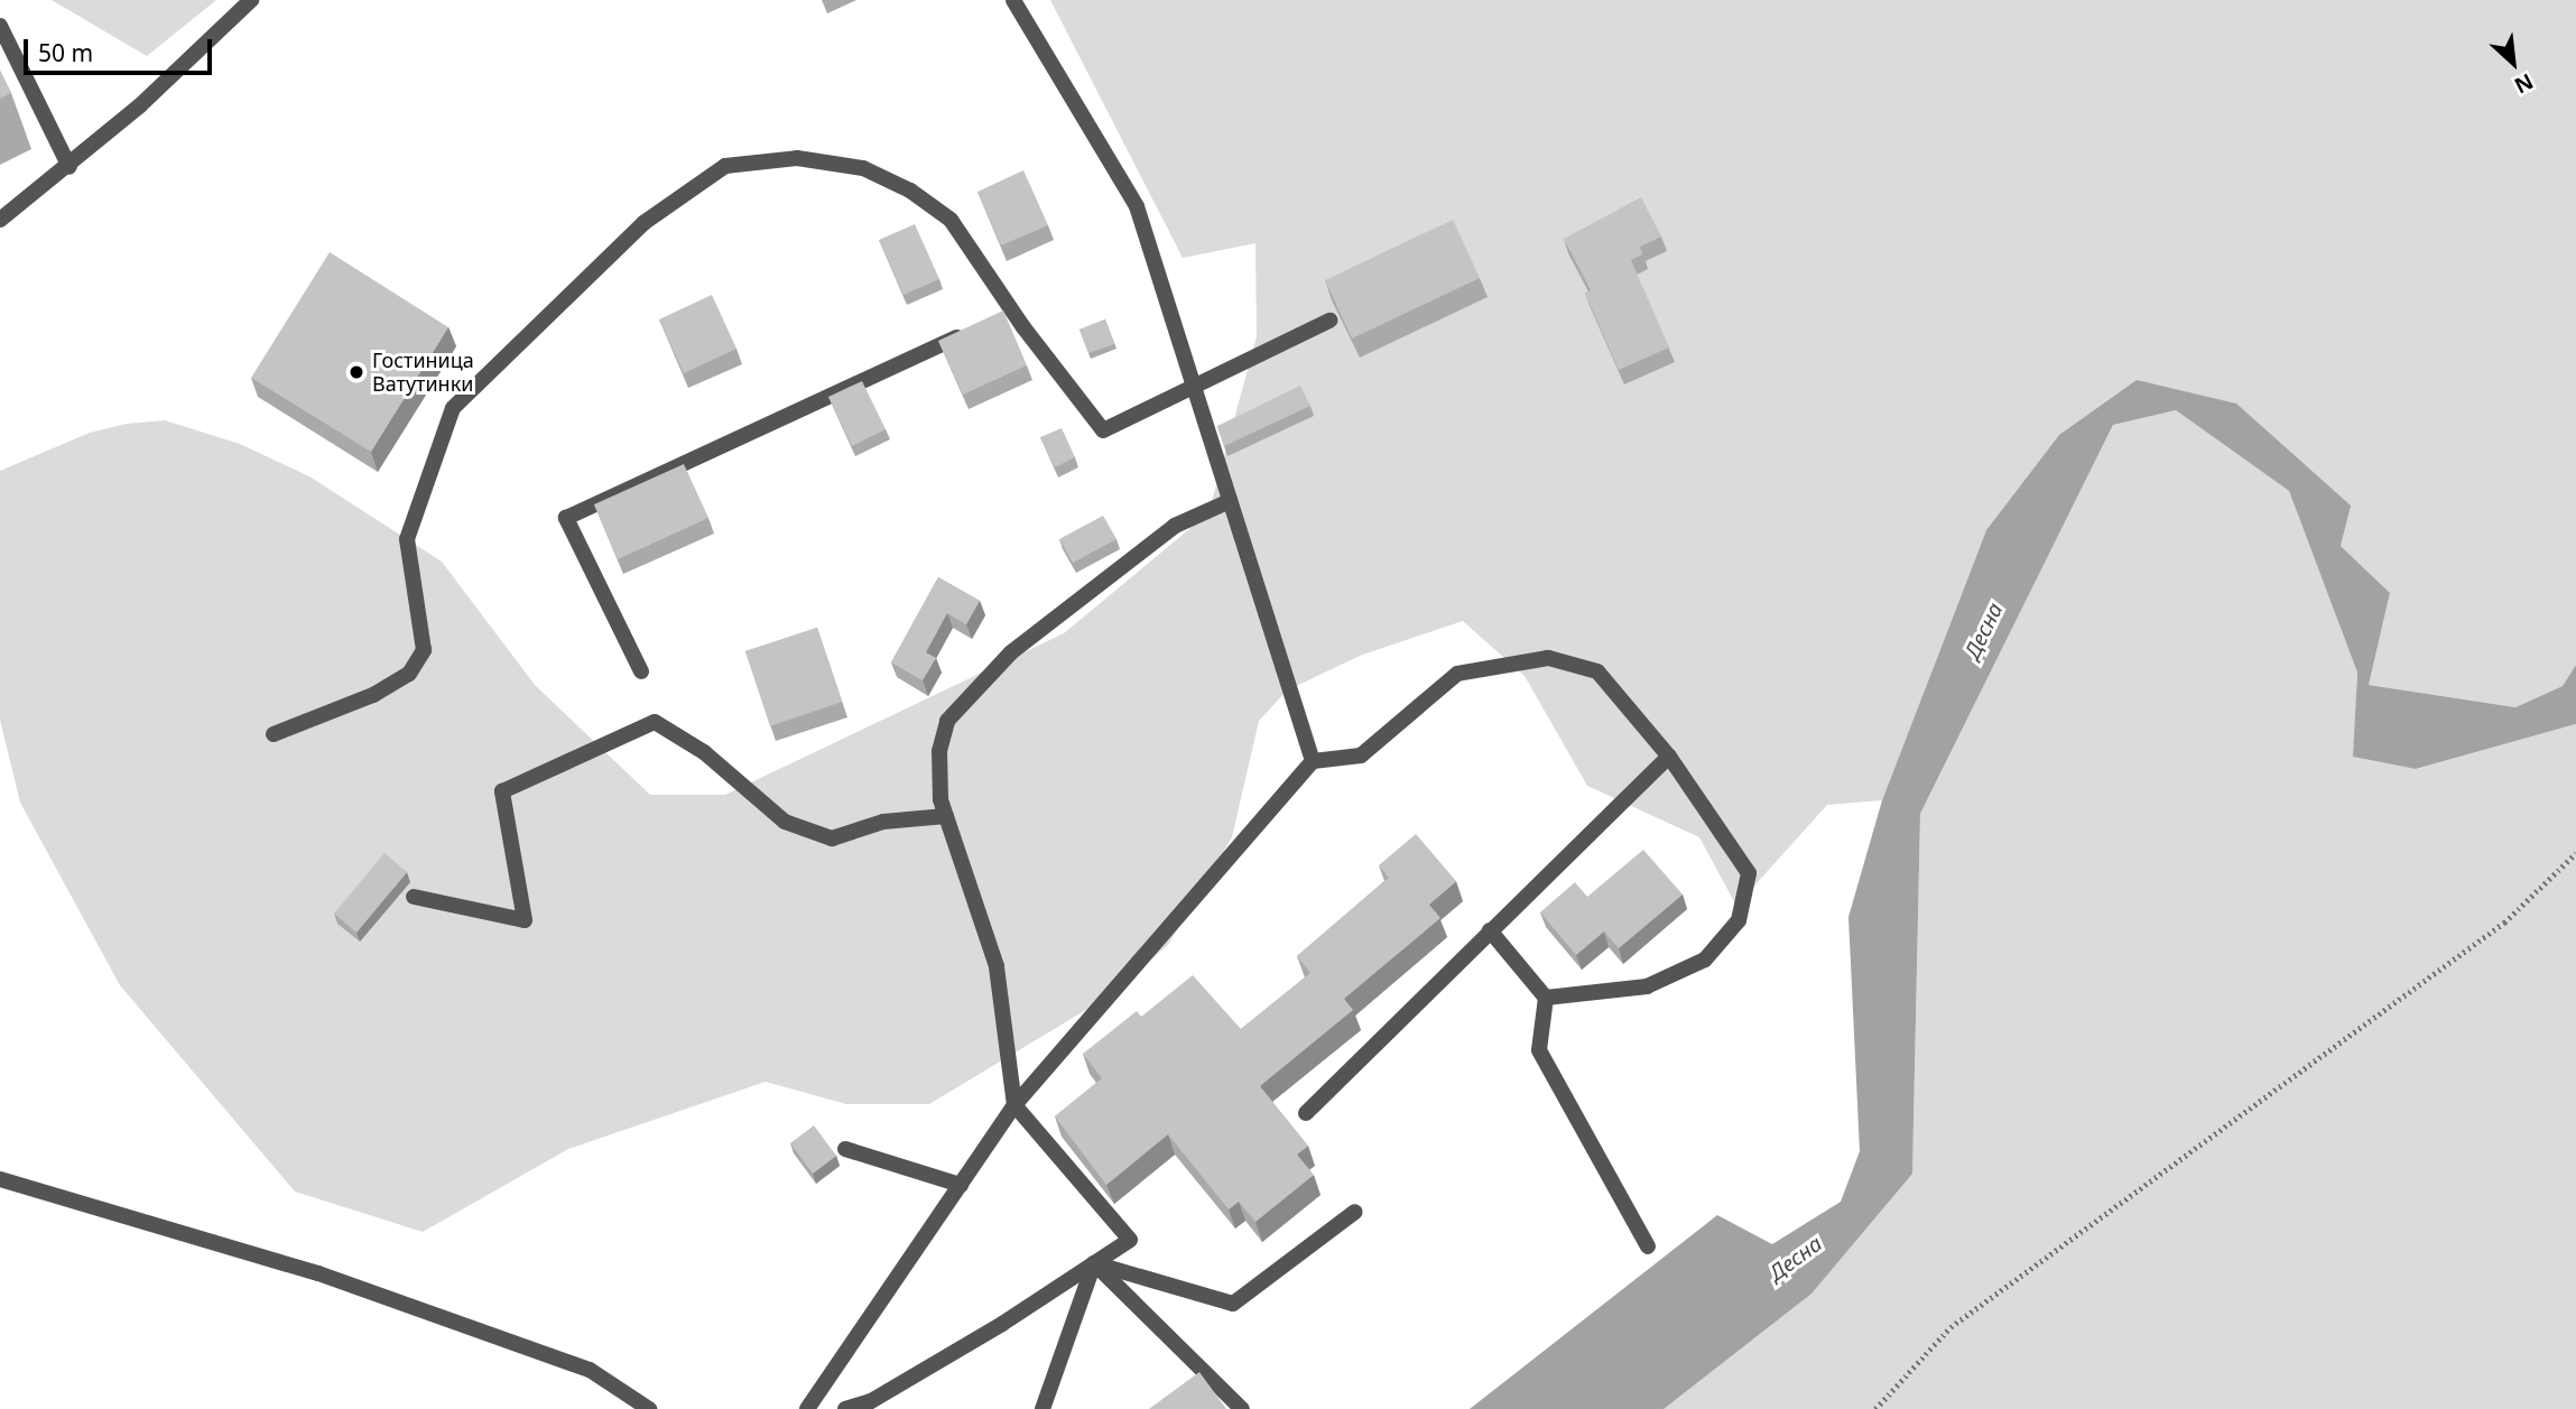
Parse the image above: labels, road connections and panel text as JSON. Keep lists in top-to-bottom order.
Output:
{
  "water": ["Десна"],
  "places": ["Гостиница Ватутинки"],
  "scale_bar": "50 m",
  "north": "bottom right"
}
